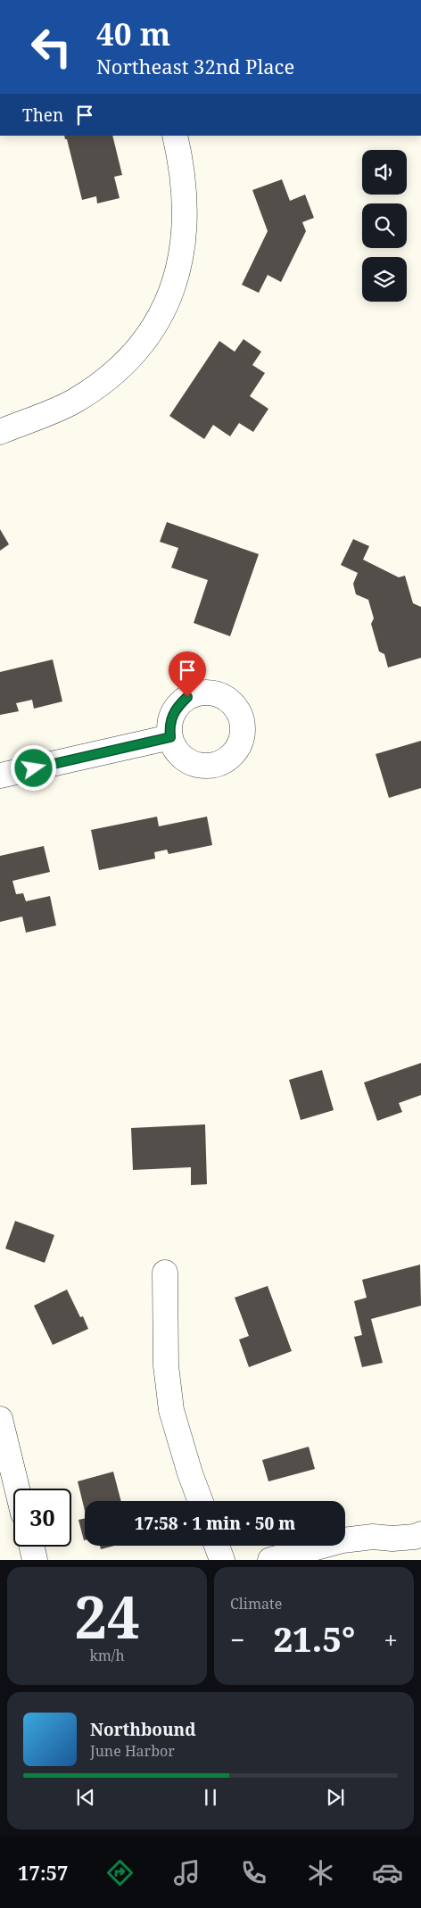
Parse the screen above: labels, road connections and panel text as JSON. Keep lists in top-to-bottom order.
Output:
{
  "page": {
    "turn": ["40 m", "Northeast 32nd Place"],
    "then": "Then",
    "limit": "30",
    "trip": "17:58 · 1 min · 50 m",
    "tile": [
      ["24", "km/h"],
      "Climate"
    ],
    "heat": ["−", "21.5°", "+"],
    "song": ["Northbound", "June Harbor"],
    "tabs": "17:57"
  }
}
